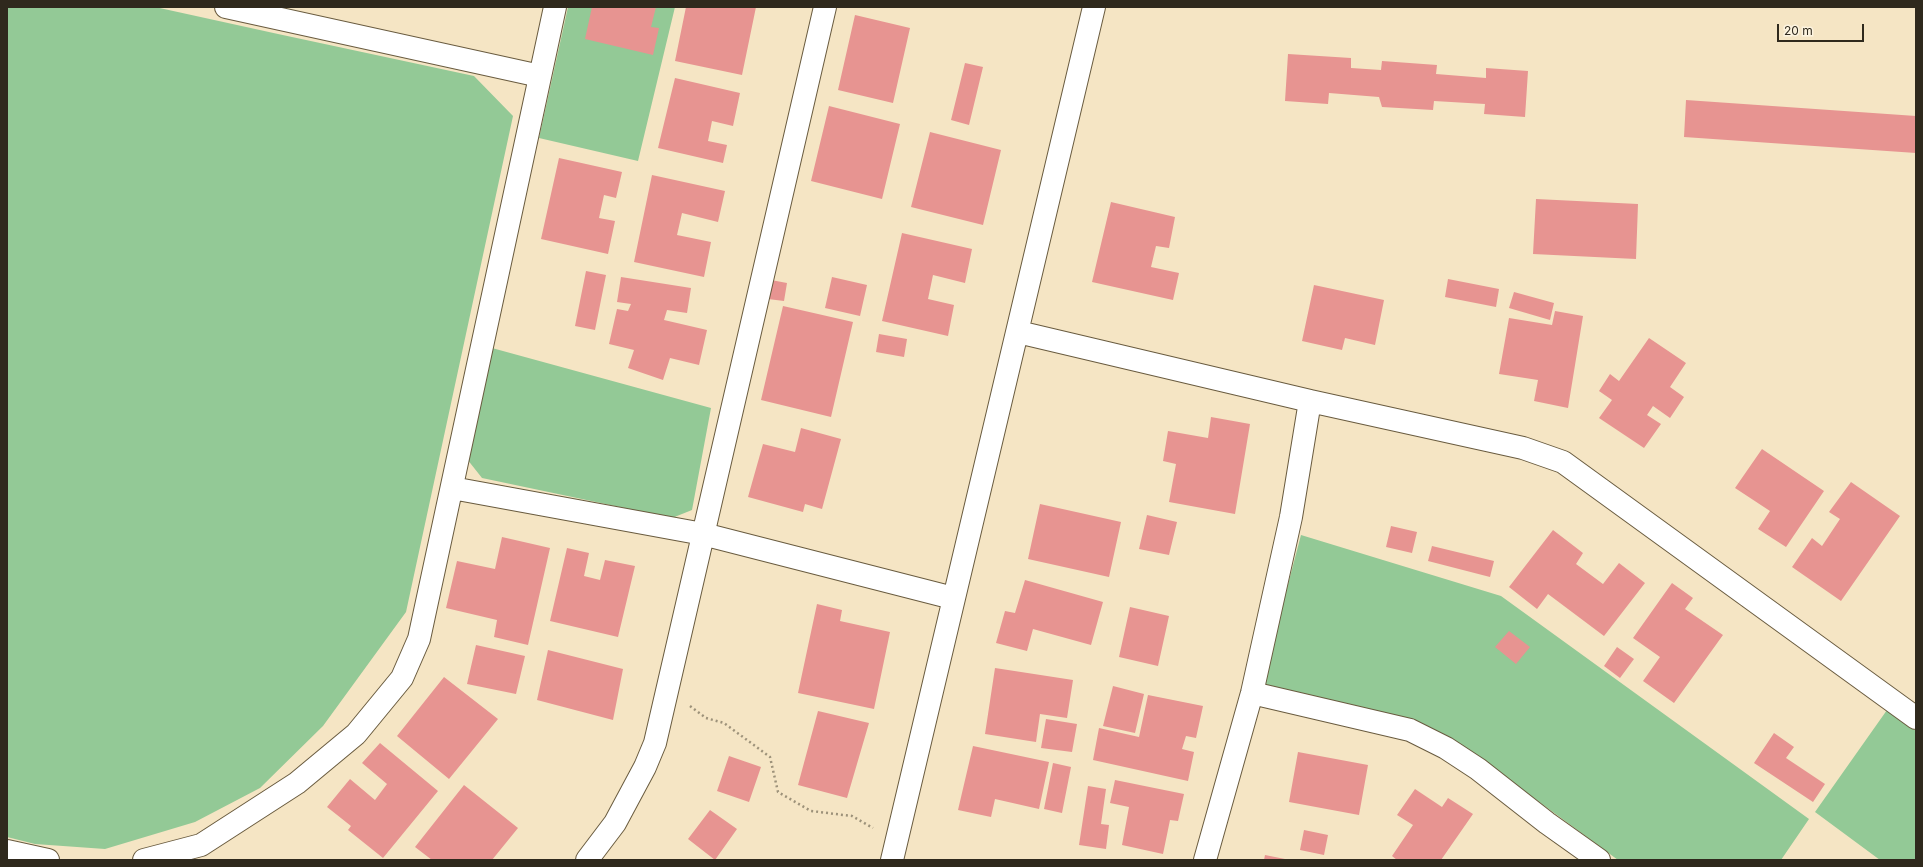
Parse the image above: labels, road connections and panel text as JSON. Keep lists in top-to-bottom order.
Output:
{
  "scale_bar": "20 m"
}
